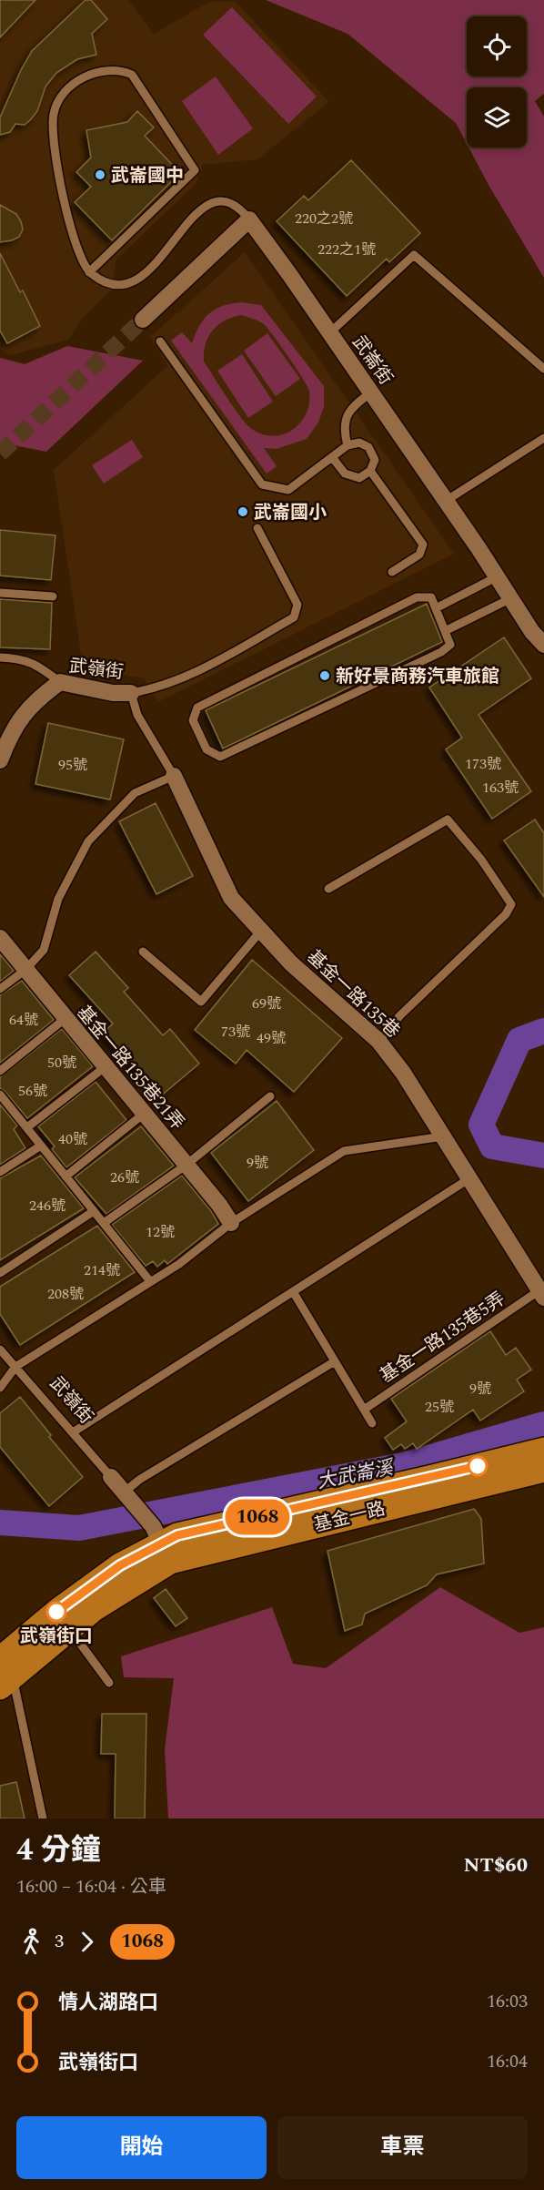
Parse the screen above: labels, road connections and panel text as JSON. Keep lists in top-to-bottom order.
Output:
{
  "streets": {
    "main road": ["基金一路"],
    "street": [
      "武崙街",
      "武嶺街",
      "基金一路135巷",
      "基金一路135巷21弄"
    ],
    "lane": ["基金一路135巷5弄"]
  },
  "crossings": [
    ["基金一路135巷", "基金一路135巷5弄"]
  ],
  "water": ["大武崙溪"],
  "places": [
    "武崙國中",
    "武崙國小",
    "新好景商務汽車旅館",
    "武嶺街口"
  ],
  "lines": ["bus line 1068"],
  "house_numbers": [
    "220之2號",
    "222之1號",
    "173號",
    "95號",
    "163號",
    "69號",
    "64號",
    "73號",
    "49號",
    "50號",
    "56號",
    "40號",
    "9號",
    "26號",
    "246號",
    "12號",
    "214號",
    "208號",
    "9號",
    "25號"
  ],
  "page": {
    "on_map": "1068",
    "heading": ["4 分鐘", "16:00 – 16:04 · 公車", "NT$60"],
    "legs": ["3", "1068"],
    "list": [
      {
        "name": "情人湖路口",
        "value": "16:03"
      },
      {
        "name": "武嶺街口",
        "value": "16:04"
      }
    ],
    "buttons": ["開始", "車票"]
  }
}
